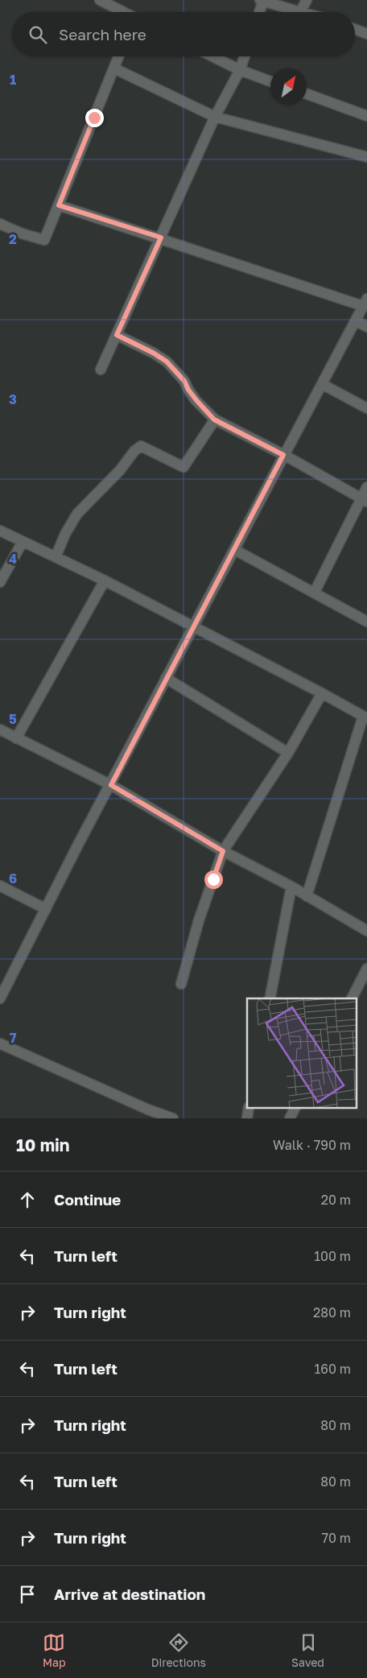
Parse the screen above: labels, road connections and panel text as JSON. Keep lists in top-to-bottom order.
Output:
{
  "north": "top right",
  "page": {
    "search": "Search here",
    "heading": ["10 min", "Walk · 790 m"],
    "list": [
      ["Continue", "20 m"],
      ["Turn left", "100 m"],
      ["Turn right", "280 m"],
      ["Turn left", "160 m"],
      ["Turn right", "80 m"],
      ["Turn left", "80 m"],
      ["Turn right", "70 m"],
      "Arrive at destination"
    ],
    "nav": ["Map", "Directions", "Saved"]
  },
  "grid": {
    "rows": [
      "1",
      "2",
      "3",
      "4",
      "5",
      "6",
      "7"
    ]
  }
}
